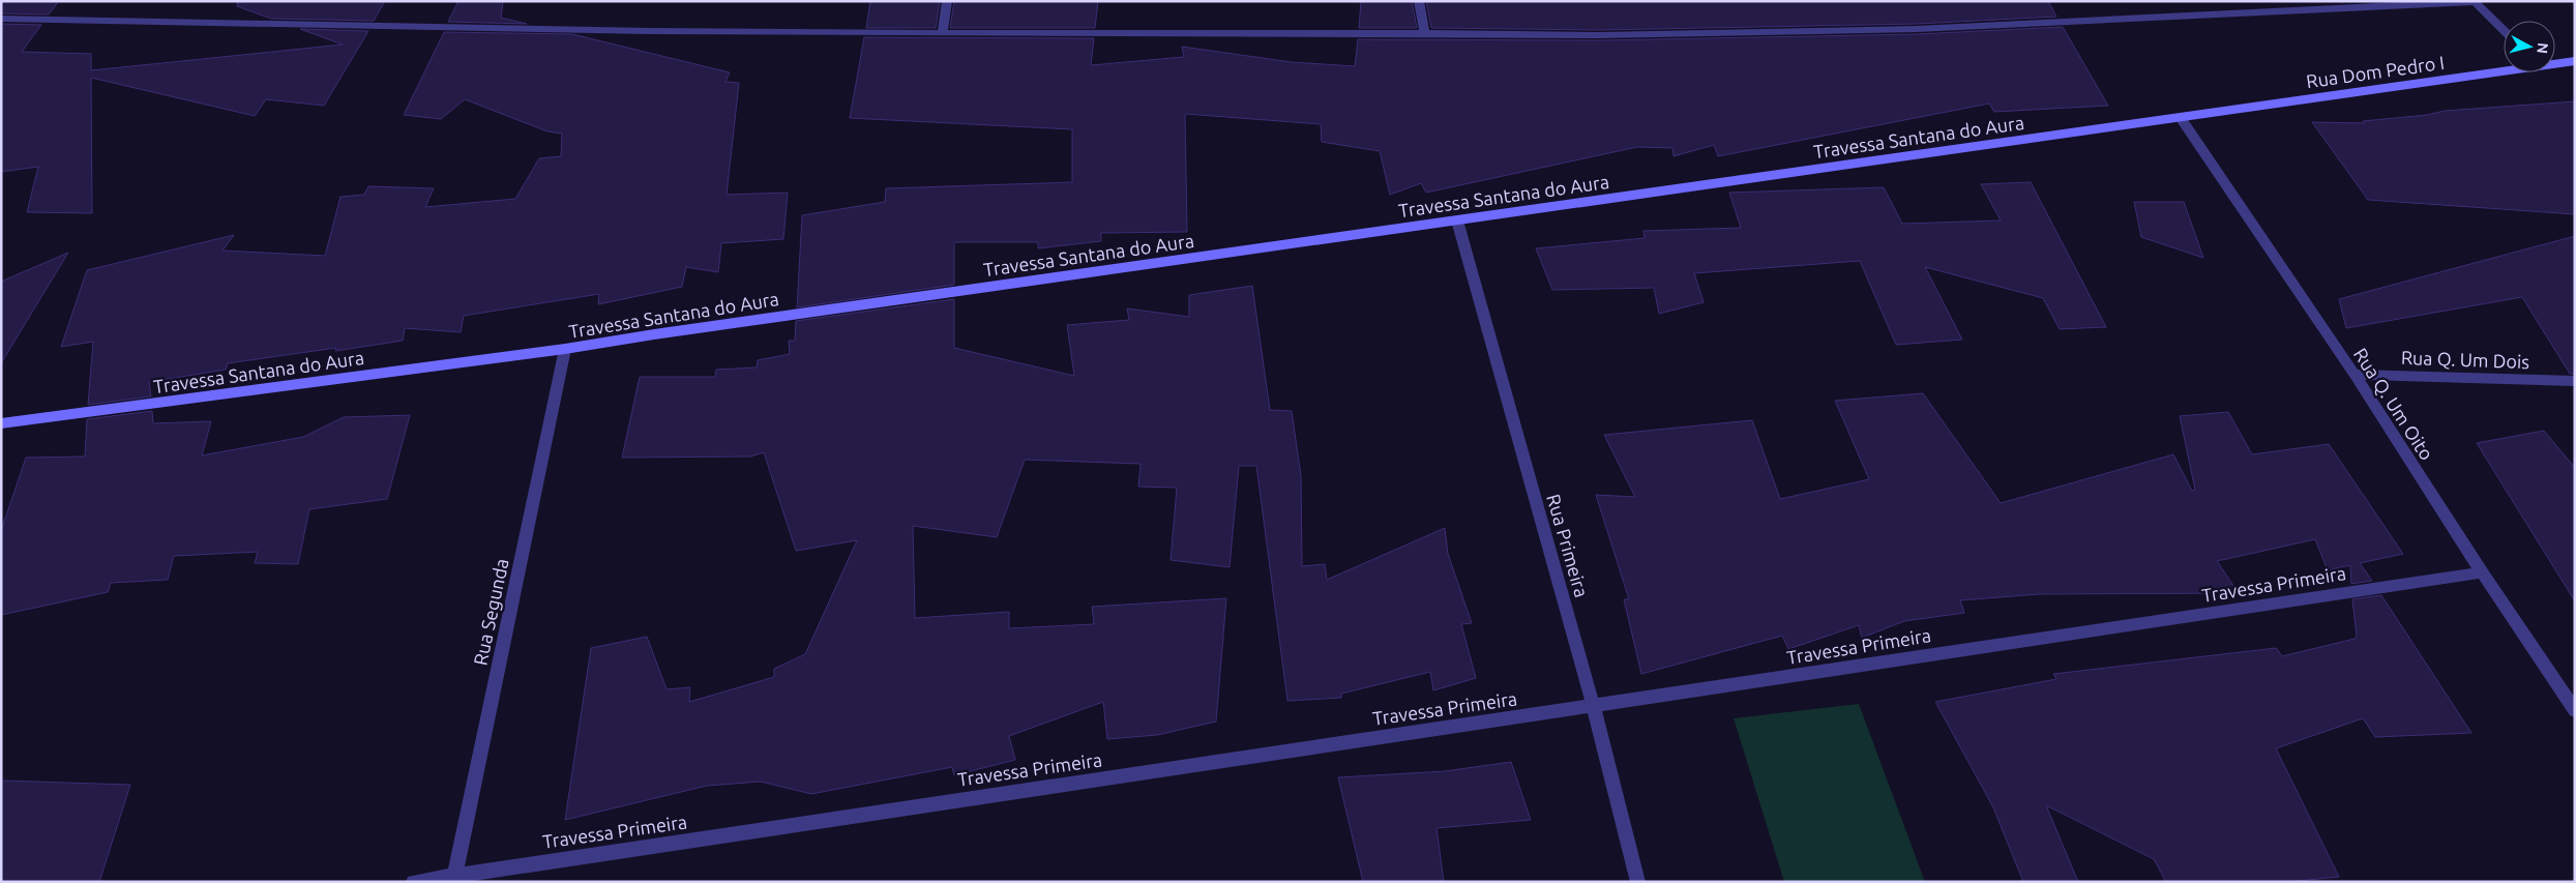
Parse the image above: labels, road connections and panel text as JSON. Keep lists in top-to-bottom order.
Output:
{
  "streets": {
    "street": [
      "Rua Dom Pedro I",
      "Travessa Santana do Aura",
      "Rua Q. Um Dois",
      "Rua Q. Um Oito",
      "Rua Primeira",
      "Travessa Primeira",
      "Rua Segunda"
    ]
  },
  "crossings": [
    ["Rua Dom Pedro I", "Travessa Santana do Aura"],
    ["Rua Dom Pedro I", "Rua Q. Um Oito"],
    ["Travessa Santana do Aura", "Rua Q. Um Oito"],
    ["Travessa Santana do Aura", "Rua Primeira"],
    ["Travessa Santana do Aura", "Rua Segunda"],
    ["Rua Q. Um Dois", "Rua Q. Um Oito"],
    ["Rua Q. Um Oito", "Travessa Primeira"],
    ["Rua Primeira", "Travessa Primeira"],
    ["Travessa Primeira", "Rua Segunda"]
  ],
  "north": "right"
}
